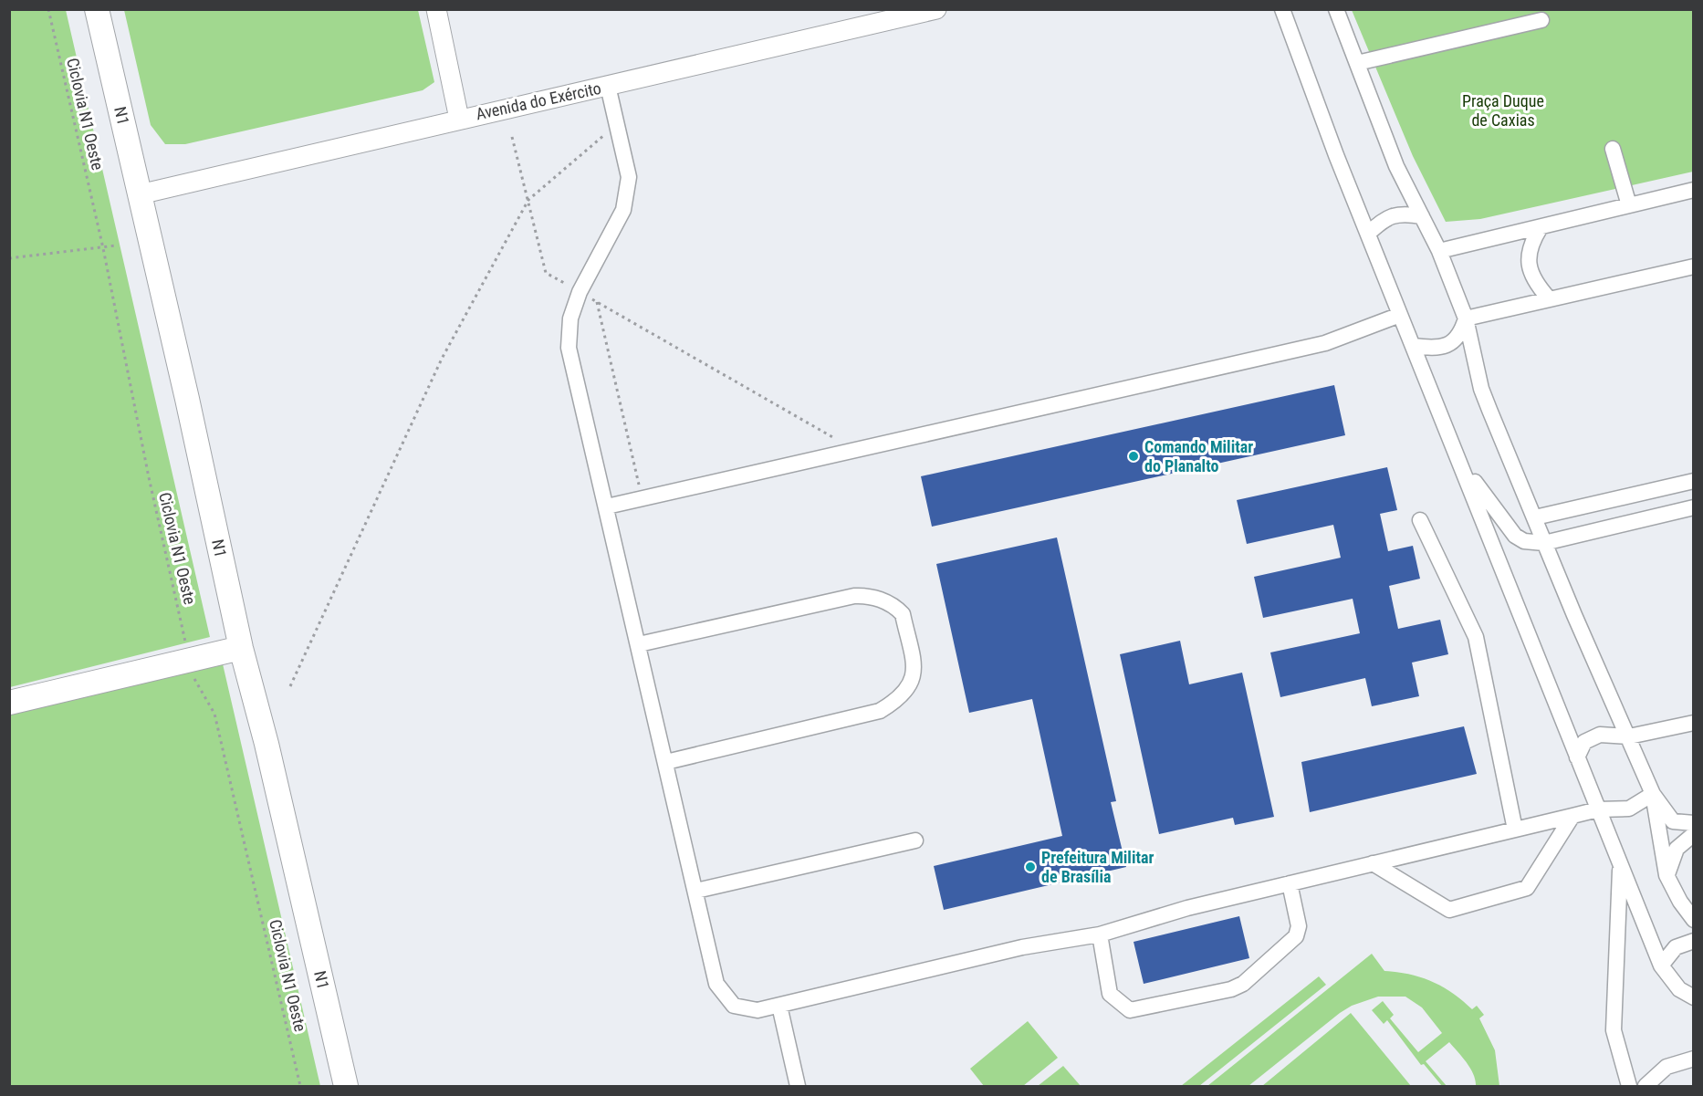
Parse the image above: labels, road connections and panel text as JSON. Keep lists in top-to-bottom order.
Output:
{
  "streets": {
    "highway": ["N1"],
    "main road": ["Avenida do Exército"],
    "path": ["Ciclovia N1 Oeste"]
  },
  "crossings": [
    ["Avenida do Exército", "N1"]
  ],
  "parks": ["Praça Duque de Caxias"],
  "places": ["Comando Militar do Planalto", "Prefeitura Militar de Brasília"]
}
